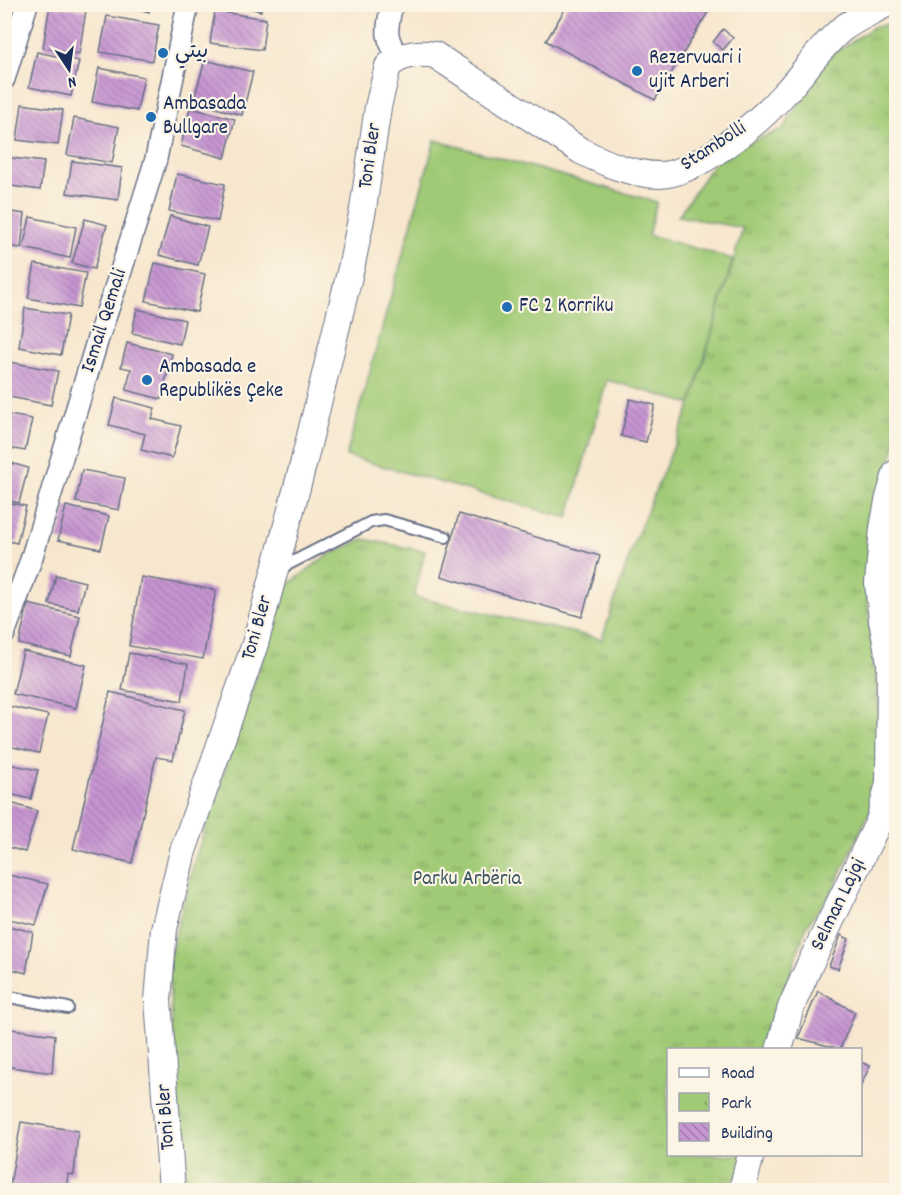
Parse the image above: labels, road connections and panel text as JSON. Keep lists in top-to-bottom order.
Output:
{
  "streets": {
    "street": [
      "Stambolli",
      "Toni Bler",
      "Ismail Qemali",
      "Selman Lajqi"
    ]
  },
  "crossings": [
    ["Stambolli", "Toni Bler"]
  ],
  "parks": ["Parku Arbëria"],
  "places": [
    "بيتي",
    "Rezervuari i ujit Arberi",
    "Ambasada Bullgare",
    "FC 2 Korriku",
    "Ambasada e Republikës Çeke"
  ],
  "legend": ["Road", "Park", "Building"],
  "north": "bottom"
}
